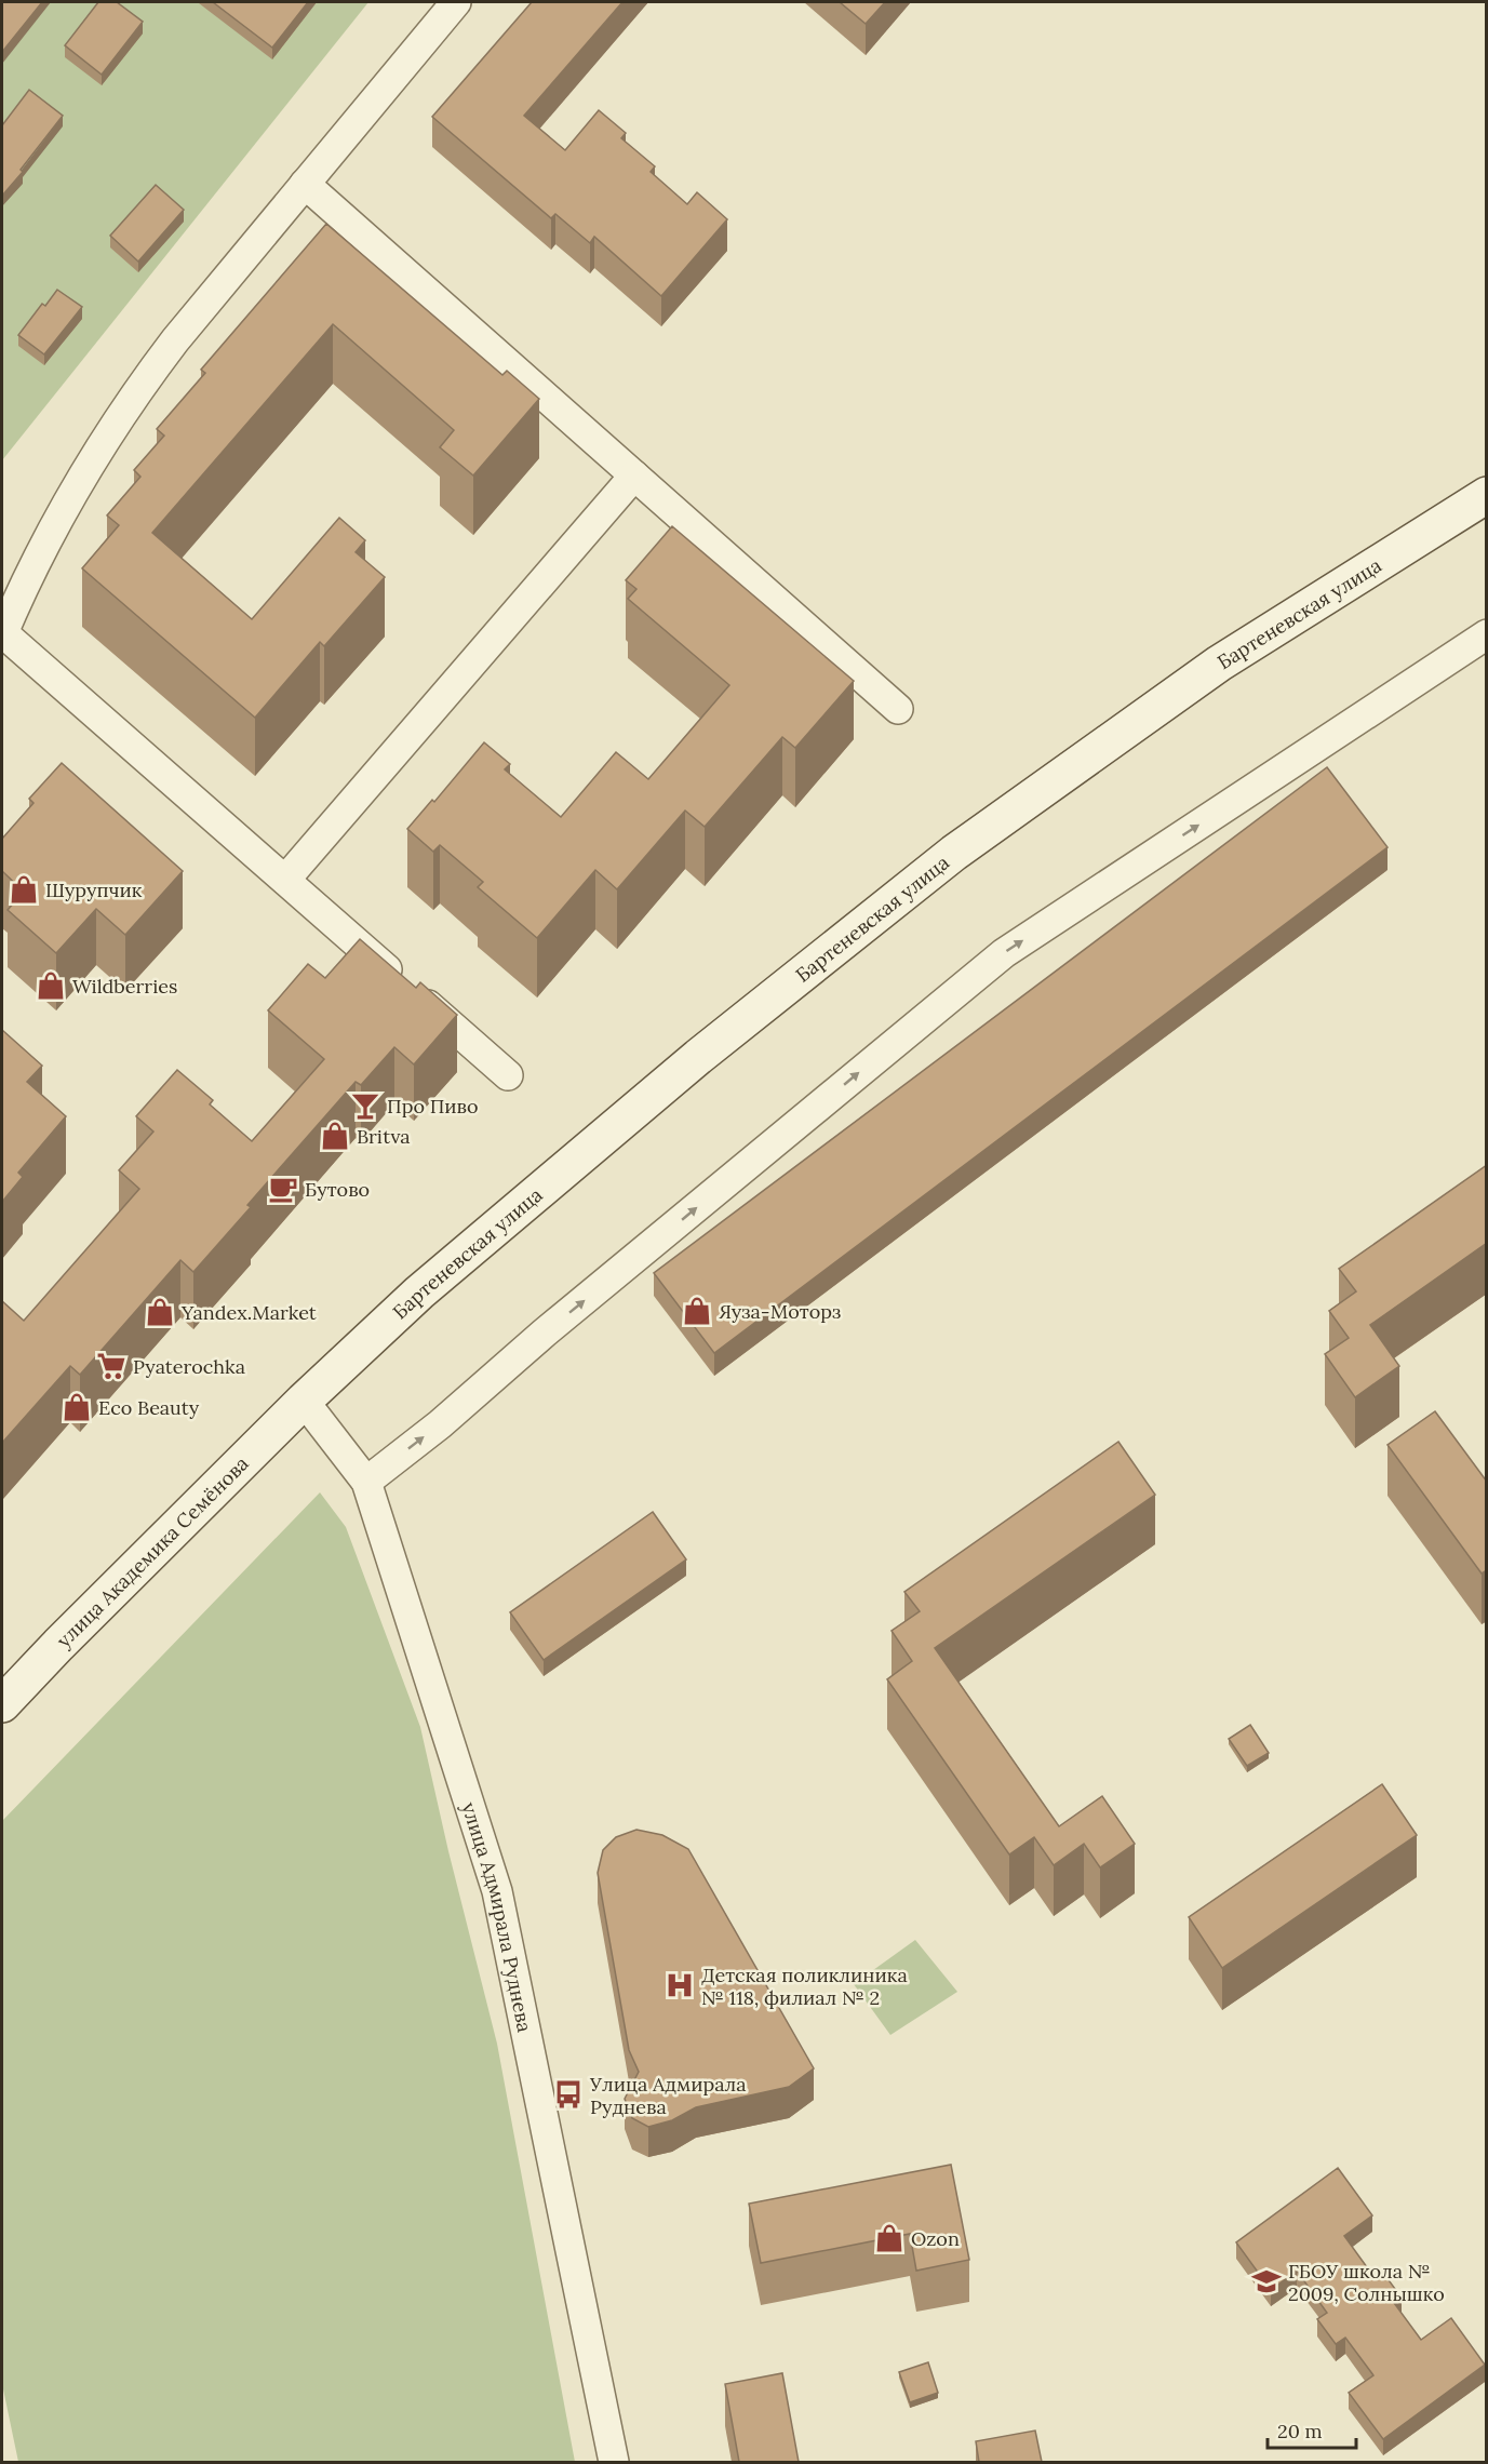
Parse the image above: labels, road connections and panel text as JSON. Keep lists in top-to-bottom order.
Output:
{
  "streets": {
    "main road": ["Бартеневская улица", "улица Академика Семёнова"],
    "street": ["улица Адмирала Руднева"]
  },
  "crossings": [
    ["Бартеневская улица", "улица Академика Семёнова"],
    ["Бартеневская улица", "улица Адмирала Руднева"],
    ["улица Академика Семёнова", "улица Адмирала Руднева"]
  ],
  "places": {
    "shop": [
      "Шурупчик",
      "Wildberries",
      "Britva",
      "Яуза-Моторз",
      "Yandex.Market",
      "Eco Beauty",
      "Ozon"
    ],
    "bar": ["Про Пиво"],
    "cafe": ["Бутово"],
    "supermarket": ["Pyaterochka"],
    "hospital": ["Детская поликлиника № 118, филиал № 2"],
    "bus stop": ["Улица Адмирала Руднева"],
    "school or university": ["ГБОУ школа № 2009, Солнышко"]
  },
  "scale_bar": "20 m"
}
